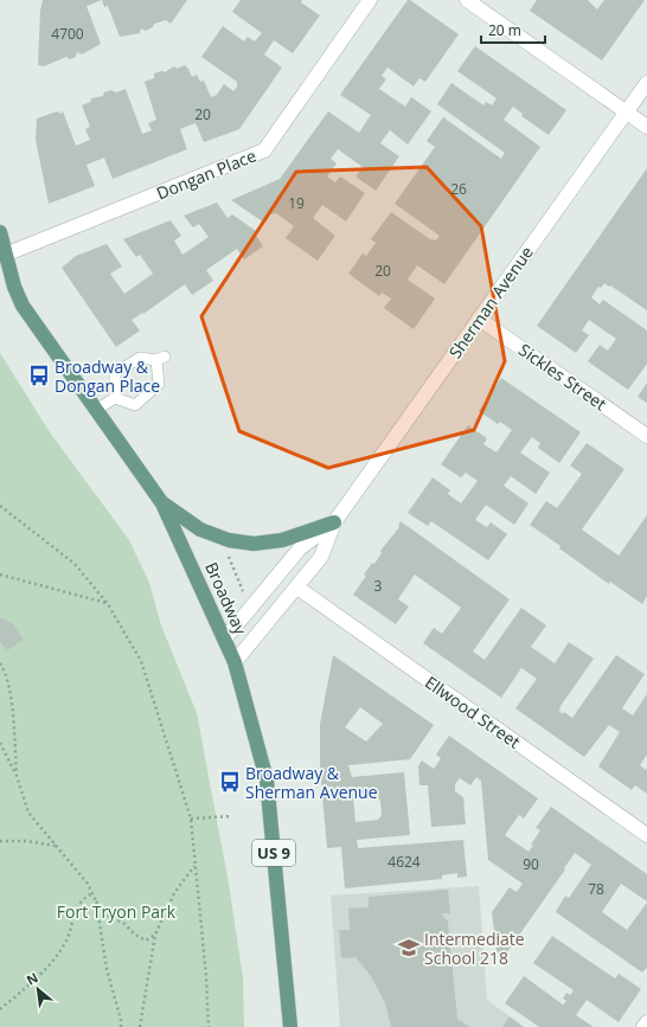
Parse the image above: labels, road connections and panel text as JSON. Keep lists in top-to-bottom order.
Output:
{
  "streets": {
    "main road": ["Broadway", "US 9"],
    "street": [
      "Dongan Place",
      "Sherman Avenue",
      "Sickles Street",
      "Ellwood Street"
    ]
  },
  "crossings": [
    ["Dongan Place", "Broadway"],
    ["Sherman Avenue", "Sickles Street"],
    ["Sherman Avenue", "Broadway"],
    ["Sherman Avenue", "Ellwood Street"]
  ],
  "parks": ["Fort Tryon Park"],
  "places": {
    "bus stop": ["Broadway & Dongan Place", "Broadway & Sherman Avenue"],
    "school or university": ["Intermediate School 218"]
  },
  "house_numbers": [
    "4700",
    "20",
    "26",
    "19",
    "20",
    "3",
    "4624",
    "90",
    "78"
  ],
  "scale_bar": "20 m",
  "north": "top left"
}
